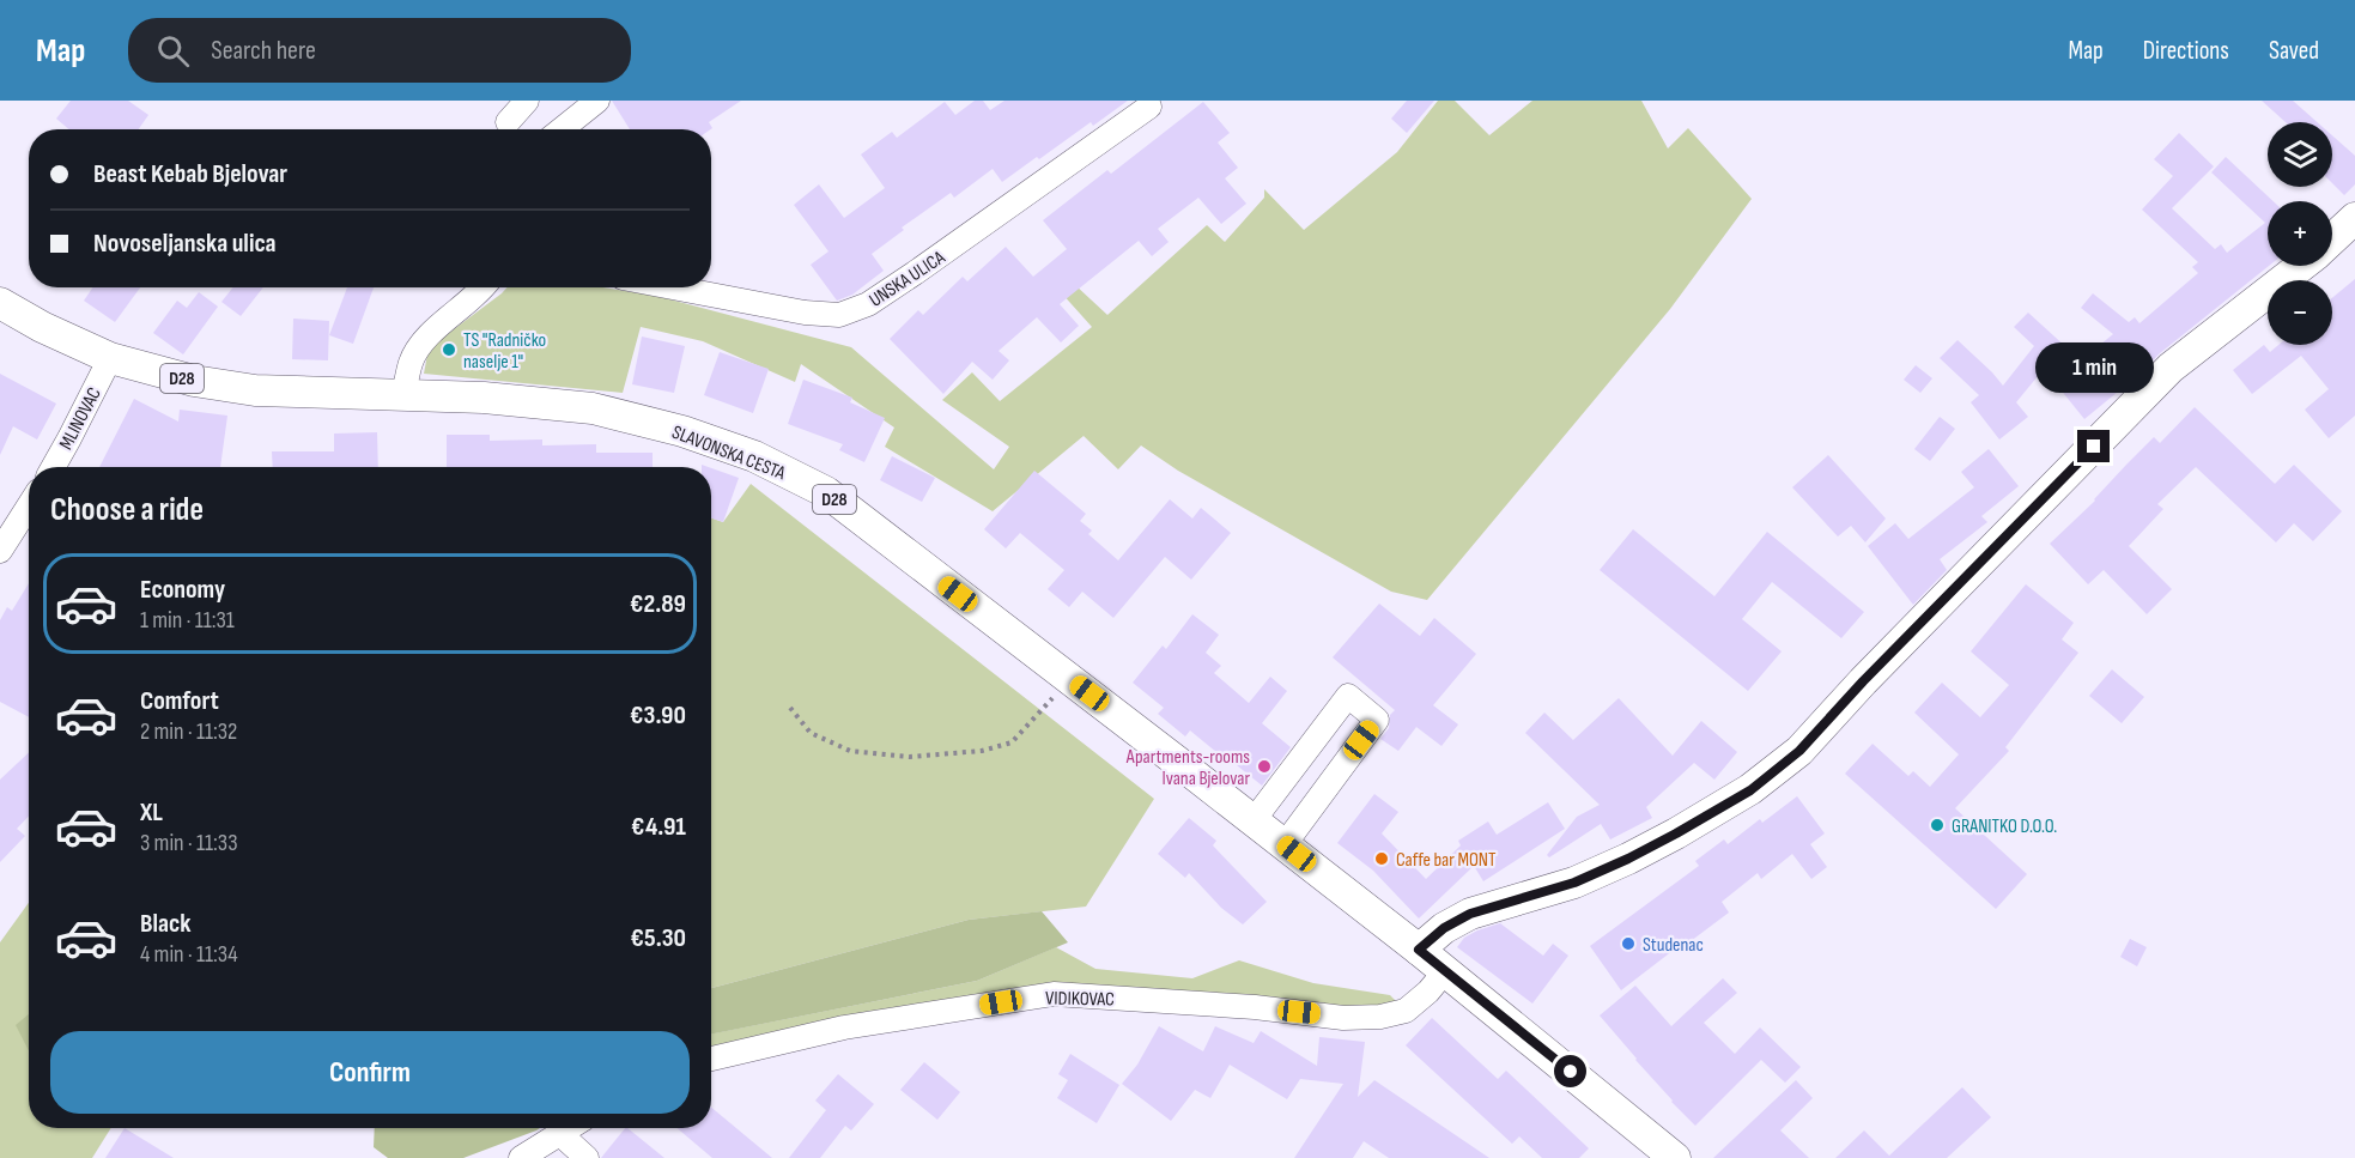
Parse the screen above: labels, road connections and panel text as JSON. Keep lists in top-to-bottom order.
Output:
{
  "streets": {
    "main road": ["D28", "SLAVONSKA CESTA"],
    "street": ["UNSKA ULICA", "MLINOVAC", "VIDIKOVAC"]
  },
  "crossings": [
    ["MLINOVAC", "SLAVONSKA CESTA"],
    ["SLAVONSKA CESTA", "VIDIKOVAC"]
  ],
  "places": [
    "TS \"Radničko naselje 1\"",
    "Apartments-rooms Ivana Bjelovar",
    "GRANITKO D.O.O.",
    "Caffe bar MONT",
    "Studenac"
  ],
  "page": {
    "header": "Map",
    "search": "Search here",
    "nav": ["Map", "Directions", "Saved"],
    "map_buttons": ["+", "−"],
    "banner": ["Beast Kebab Bjelovar", "Novoseljanska ulica"],
    "bubble": "1 min",
    "heading": "Choose a ride",
    "list": [
      {
        "name": "Economy",
        "note": "1 min · 11:31",
        "value": "€2.89"
      },
      {
        "name": "Comfort",
        "note": "2 min · 11:32",
        "value": "€3.90"
      },
      {
        "name": "XL",
        "note": "3 min · 11:33",
        "value": "€4.91"
      },
      {
        "name": "Black",
        "note": "4 min · 11:34",
        "value": "€5.30"
      }
    ],
    "buttons": "Confirm"
  }
}
